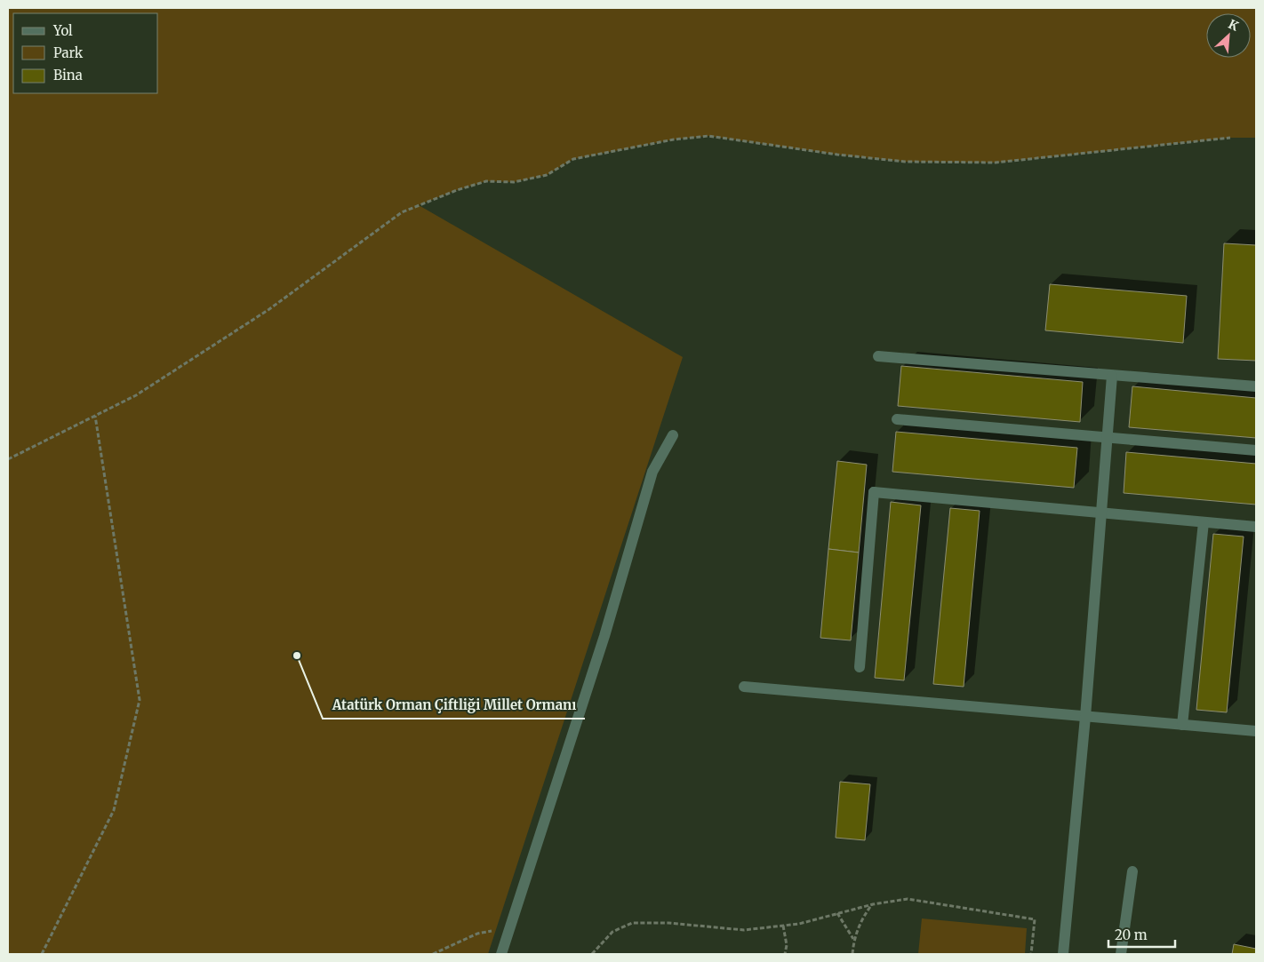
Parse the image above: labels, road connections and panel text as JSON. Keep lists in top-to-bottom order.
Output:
{
  "places": ["Atatürk Orman Çiftliği Millet Ormanı"],
  "legend": ["Yol", "Park", "Bina"],
  "scale_bar": "20 m",
  "north": "top right"
}
